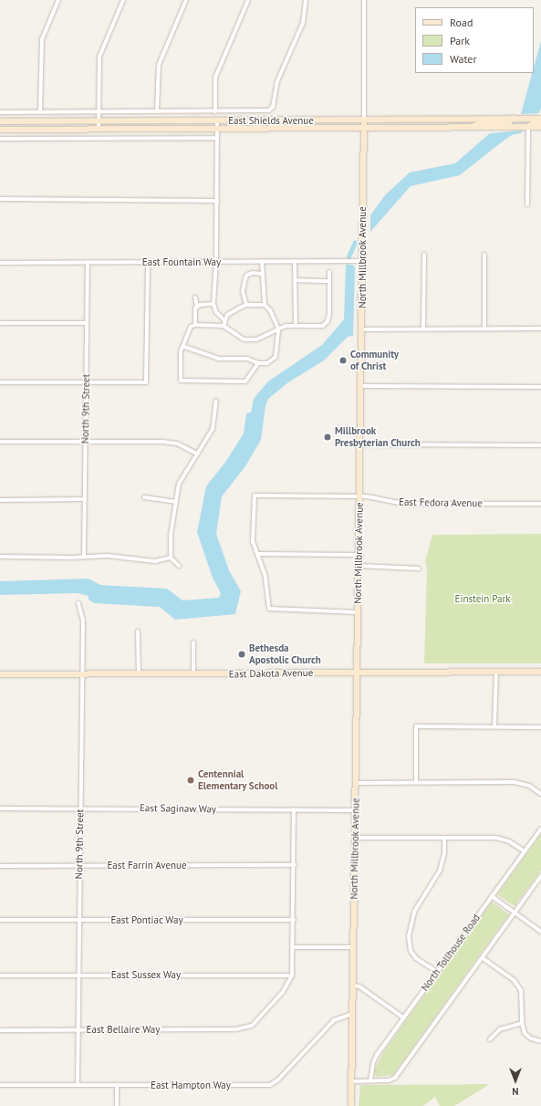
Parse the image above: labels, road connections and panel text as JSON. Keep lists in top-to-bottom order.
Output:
{
  "streets": {
    "street": [
      "East Shields Avenue",
      "North Millbrook Avenue",
      "East Fountain Way",
      "North 9th Street",
      "East Fedora Avenue",
      "East Dakota Avenue",
      "East Saginaw Way",
      "East Farrin Avenue",
      "East Pontiac Way",
      "North Tollhouse Road",
      "East Sussex Way",
      "East Bellaire Way",
      "East Hampton Way"
    ]
  },
  "crossings": [
    ["East Shields Avenue", "North Millbrook Avenue"],
    ["North Millbrook Avenue", "East Fountain Way"],
    ["North Millbrook Avenue", "East Fedora Avenue"],
    ["North Millbrook Avenue", "East Dakota Avenue"],
    ["North Millbrook Avenue", "East Saginaw Way"],
    ["North Millbrook Avenue", "East Hampton Way"],
    ["East Fountain Way", "North 9th Street"],
    ["North 9th Street", "East Dakota Avenue"],
    ["North 9th Street", "East Saginaw Way"],
    ["North 9th Street", "East Farrin Avenue"],
    ["North 9th Street", "East Pontiac Way"],
    ["North 9th Street", "East Sussex Way"],
    ["North 9th Street", "East Bellaire Way"],
    ["North 9th Street", "East Hampton Way"],
    ["East Sussex Way", "East Bellaire Way"]
  ],
  "parks": ["Einstein Park"],
  "places": [
    "Community of Christ",
    "Millbrook Presbyterian Church",
    "Bethesda Apostolic Church",
    "Centennial Elementary School"
  ],
  "legend": ["Road", "Park", "Water"],
  "north": "bottom"
}
